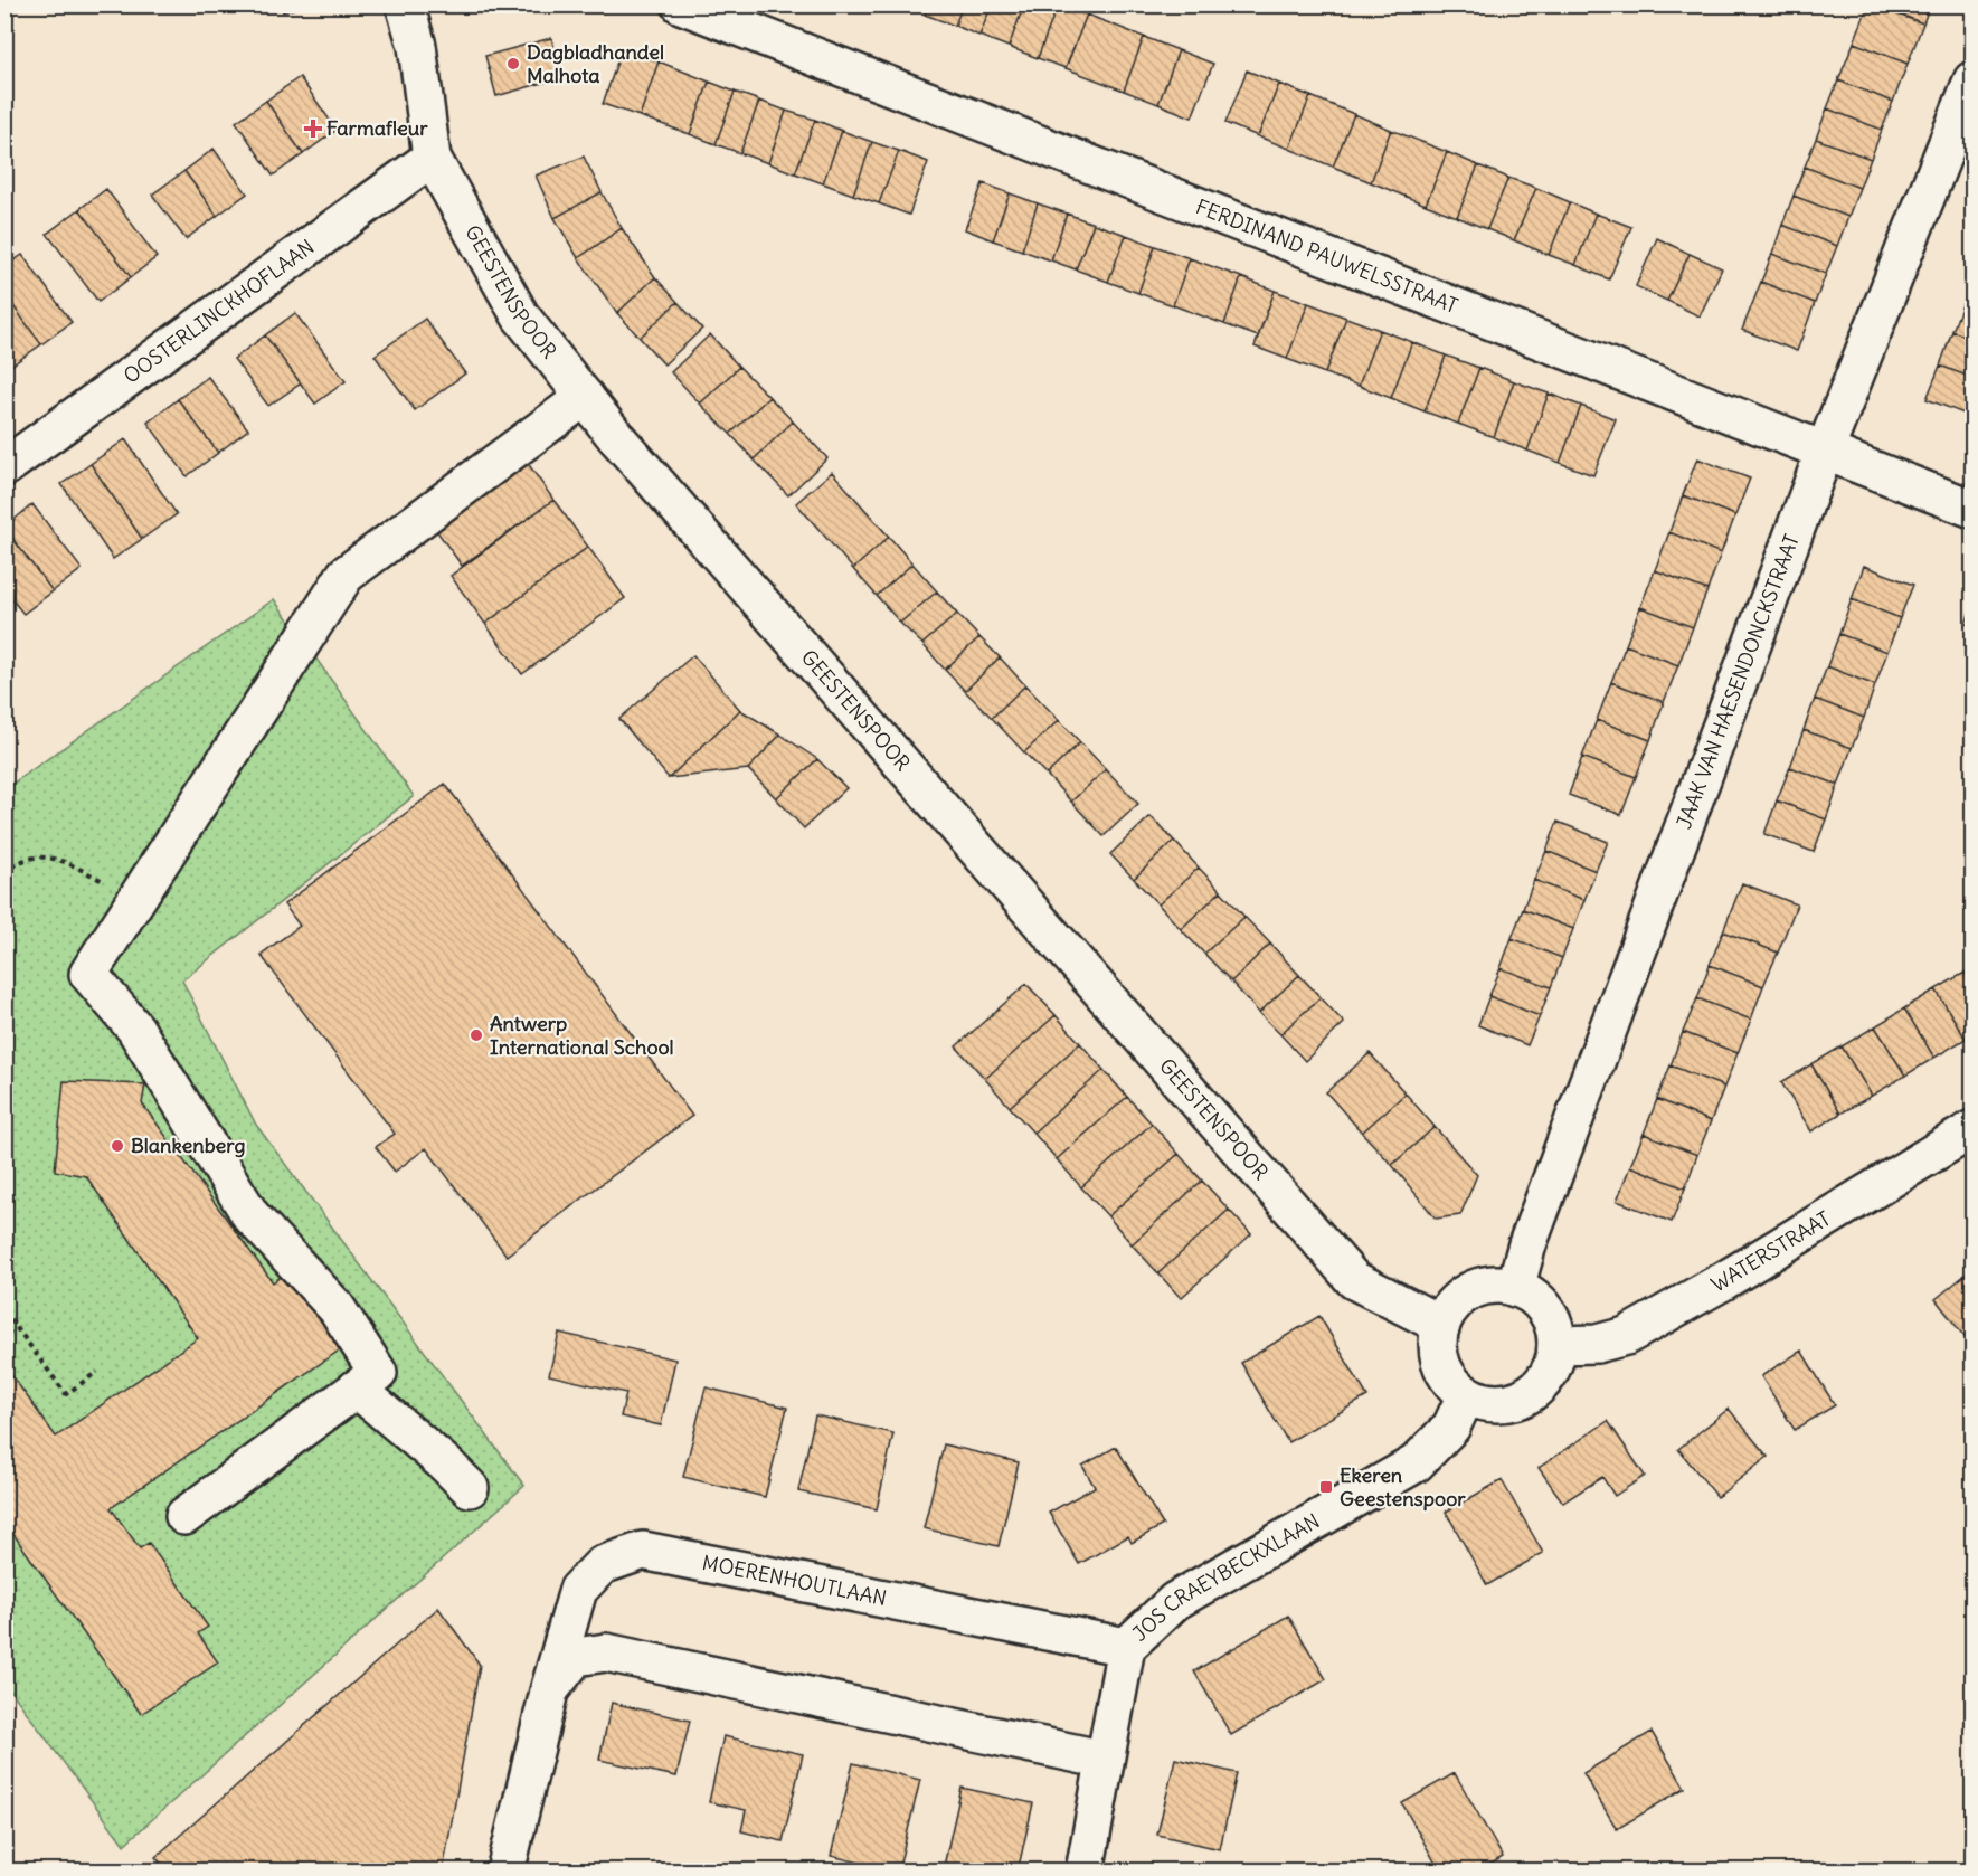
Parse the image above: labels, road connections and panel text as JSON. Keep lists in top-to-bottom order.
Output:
{
  "streets": {
    "street": [
      "FERDINAND PAUWELSSTRAAT",
      "GEESTENSPOOR",
      "OOSTERLINCKHOFLAAN",
      "JAAK VAN HAESENDONCKSTRAAT",
      "WATERSTRAAT",
      "MOERENHOUTLAAN",
      "JOS CRAEYBECKXLAAN"
    ]
  },
  "crossings": [
    ["FERDINAND PAUWELSSTRAAT", "JAAK VAN HAESENDONCKSTRAAT"],
    ["GEESTENSPOOR", "OOSTERLINCKHOFLAAN"],
    ["GEESTENSPOOR", "JAAK VAN HAESENDONCKSTRAAT"],
    ["GEESTENSPOOR", "WATERSTRAAT"],
    ["GEESTENSPOOR", "JOS CRAEYBECKXLAAN"],
    ["JAAK VAN HAESENDONCKSTRAAT", "WATERSTRAAT"],
    ["JAAK VAN HAESENDONCKSTRAAT", "JOS CRAEYBECKXLAAN"],
    ["WATERSTRAAT", "JOS CRAEYBECKXLAAN"],
    ["MOERENHOUTLAAN", "JOS CRAEYBECKXLAAN"]
  ],
  "places": {
    "other": ["Dagbladhandel Malhota", "Antwerp International School", "Blankenberg"],
    "health": ["Farmafleur"],
    "transit": ["Ekeren Geestenspoor"]
  }
}
